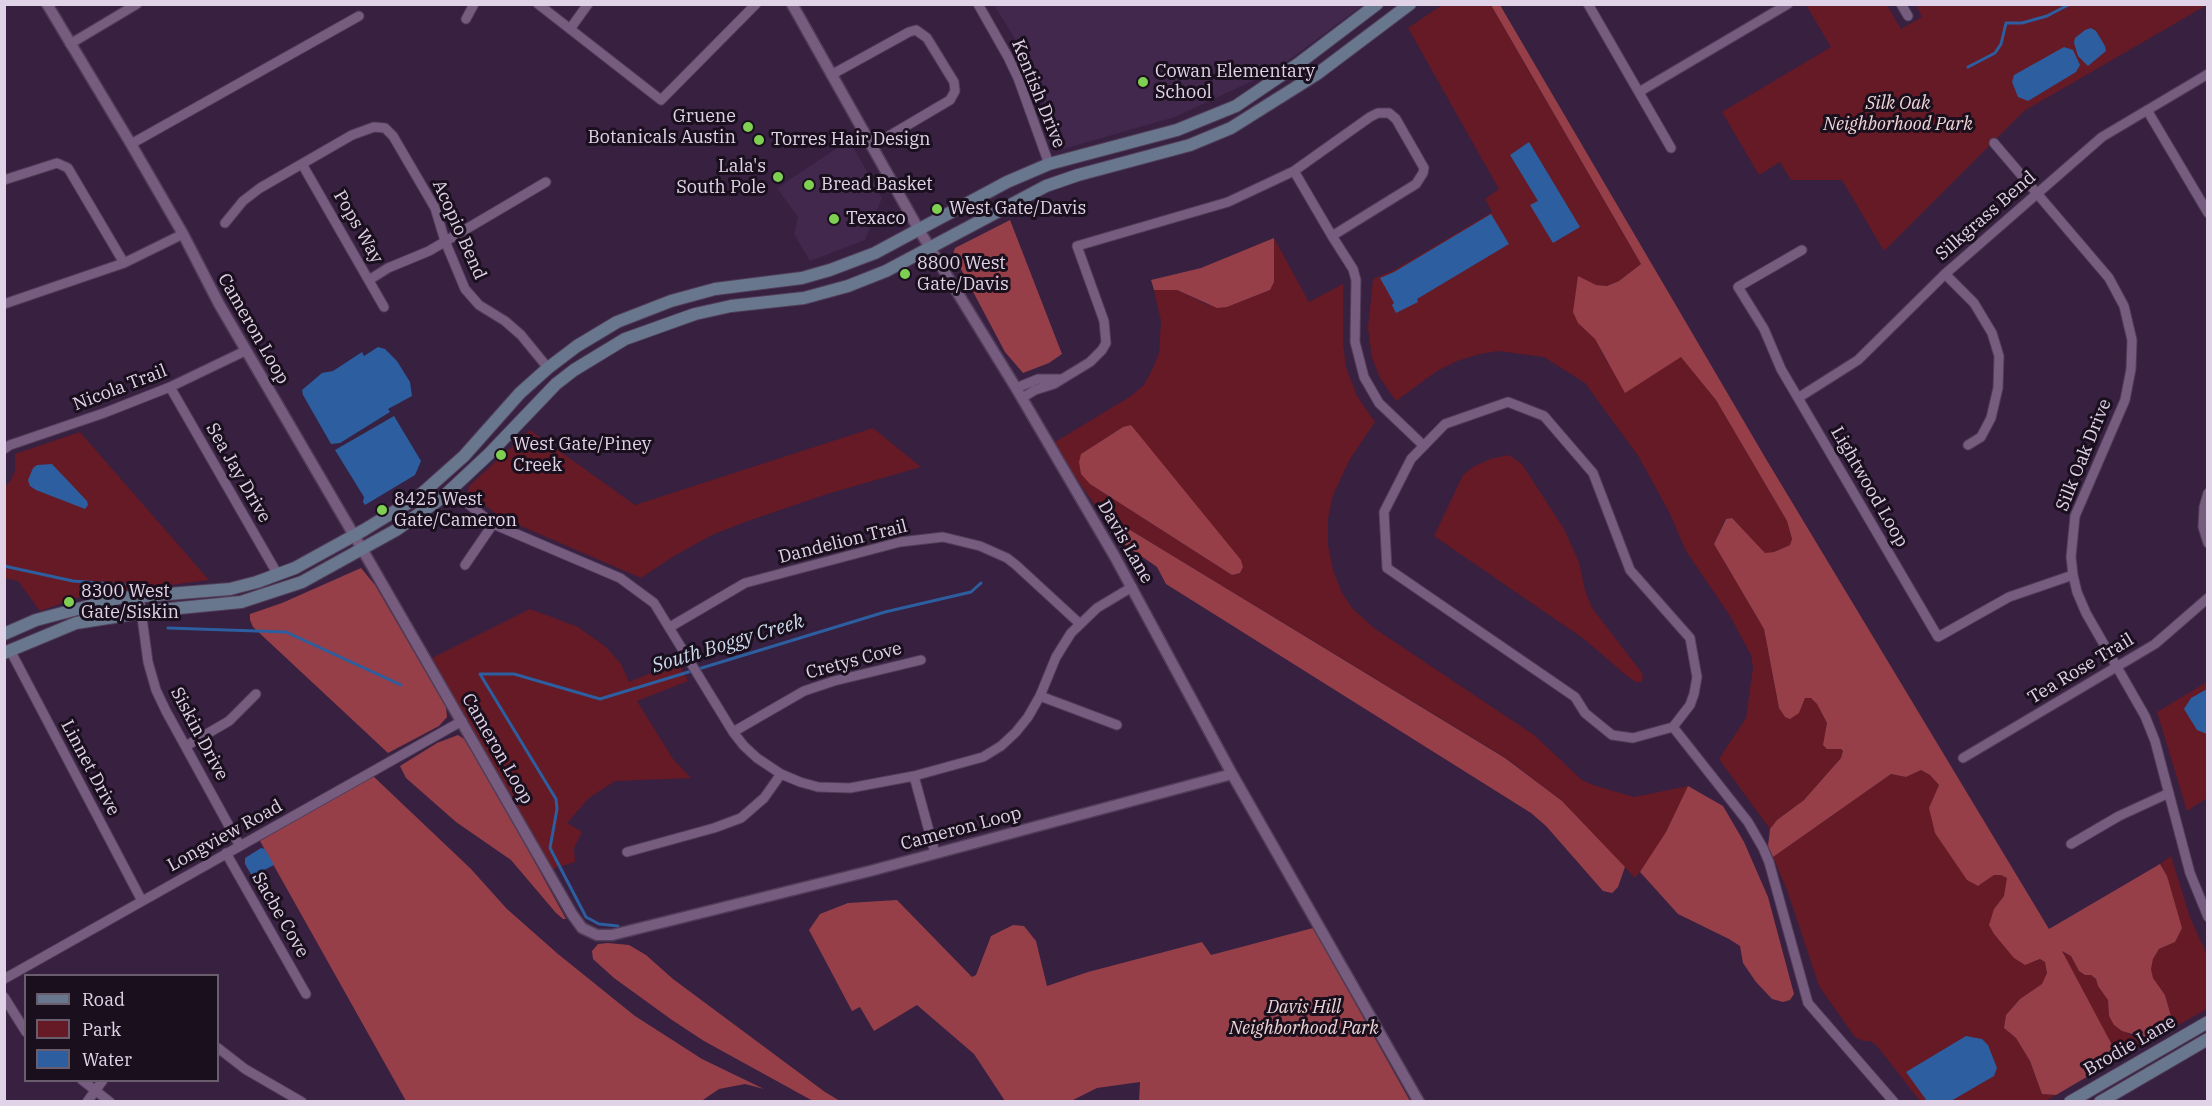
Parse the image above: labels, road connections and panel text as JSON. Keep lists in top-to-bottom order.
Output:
{
  "streets": {
    "main road": ["Brodie Lane"],
    "street": [
      "Kentish Drive",
      "Silkgrass Bend",
      "Pops Way",
      "Acopio Bend",
      "Cameron Loop",
      "Nicola Trail",
      "Silk Oak Drive",
      "Sea Jay Drive",
      "Lightwood Loop",
      "Dandelion Trail",
      "Davis Lane",
      "Cretys Cove",
      "Tea Rose Trail",
      "Siskin Drive",
      "Linnet Drive",
      "Longview Road",
      "Sacbe Cove"
    ]
  },
  "crossings": [
    ["Silkgrass Bend", "Silk Oak Drive"],
    ["Silkgrass Bend", "Lightwood Loop"],
    ["Pops Way", "Acopio Bend"],
    ["Cameron Loop", "Nicola Trail"],
    ["Cameron Loop", "Davis Lane"],
    ["Cameron Loop", "Longview Road"],
    ["Nicola Trail", "Sea Jay Drive"],
    ["Silk Oak Drive", "Lightwood Loop"],
    ["Silk Oak Drive", "Tea Rose Trail"],
    ["Siskin Drive", "Longview Road"],
    ["Linnet Drive", "Longview Road"],
    ["Longview Road", "Sacbe Cove"]
  ],
  "water": ["South Boggy Creek"],
  "parks": ["Silk Oak Neighborhood Park", "Davis Hill Neighborhood Park"],
  "places": [
    "Cowan Elementary School",
    "Gruene Botanicals Austin",
    "Torres Hair Design",
    "Lala's South Pole",
    "Bread Basket",
    "West Gate/Davis",
    "Texaco",
    "8800 West Gate/Davis",
    "West Gate/Piney Creek",
    "8425 West Gate/Cameron",
    "8300 West Gate/Siskin"
  ],
  "legend": ["Road", "Park", "Water"]
}
